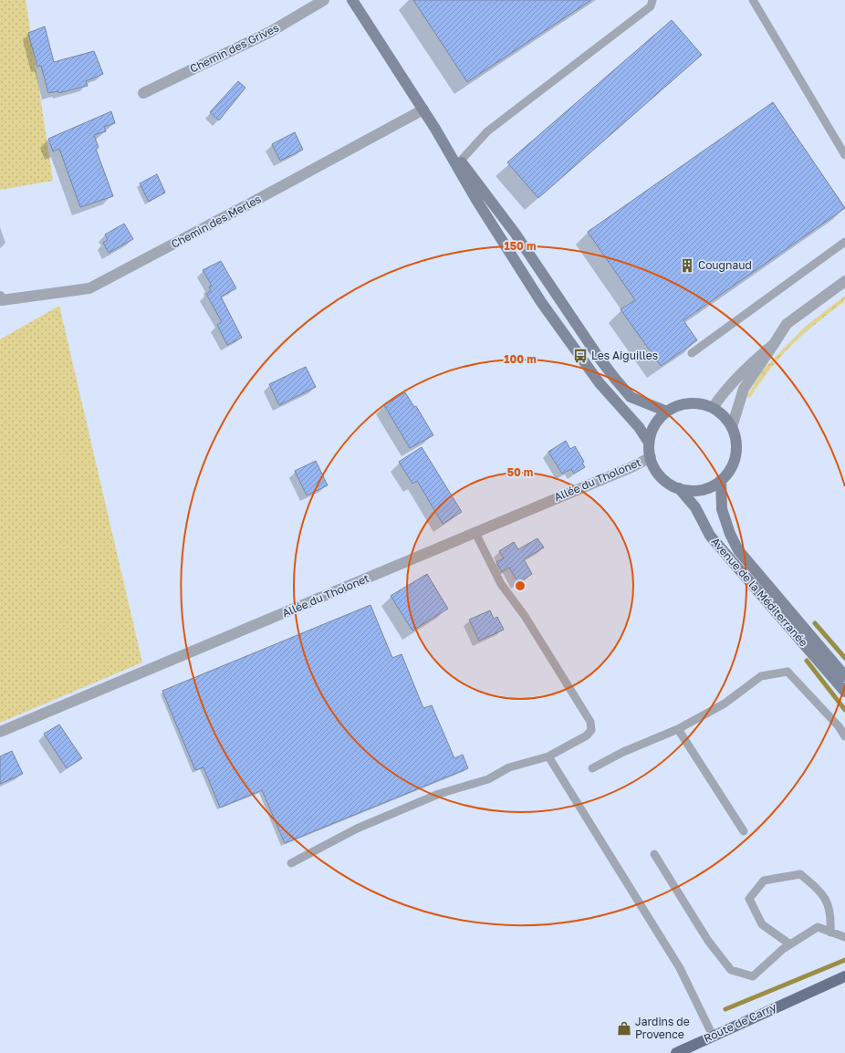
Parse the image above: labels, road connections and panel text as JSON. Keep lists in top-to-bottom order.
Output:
{
  "streets": {
    "main road": ["Avenue de la Méditerranée", "Route de Carry"],
    "street": ["Chemin des Grives", "Chemin des Merles", "Allée du Tholonet"]
  },
  "crossings": [
    ["Allée du Tholonet", "Avenue de la Méditerranée"]
  ],
  "places": {
    "building": ["Cougnaud"],
    "bus stop": ["Les Aiguilles"],
    "shop": ["Jardins de Provence"]
  },
  "rings": ["150 m", "100 m", "50 m"]
}
